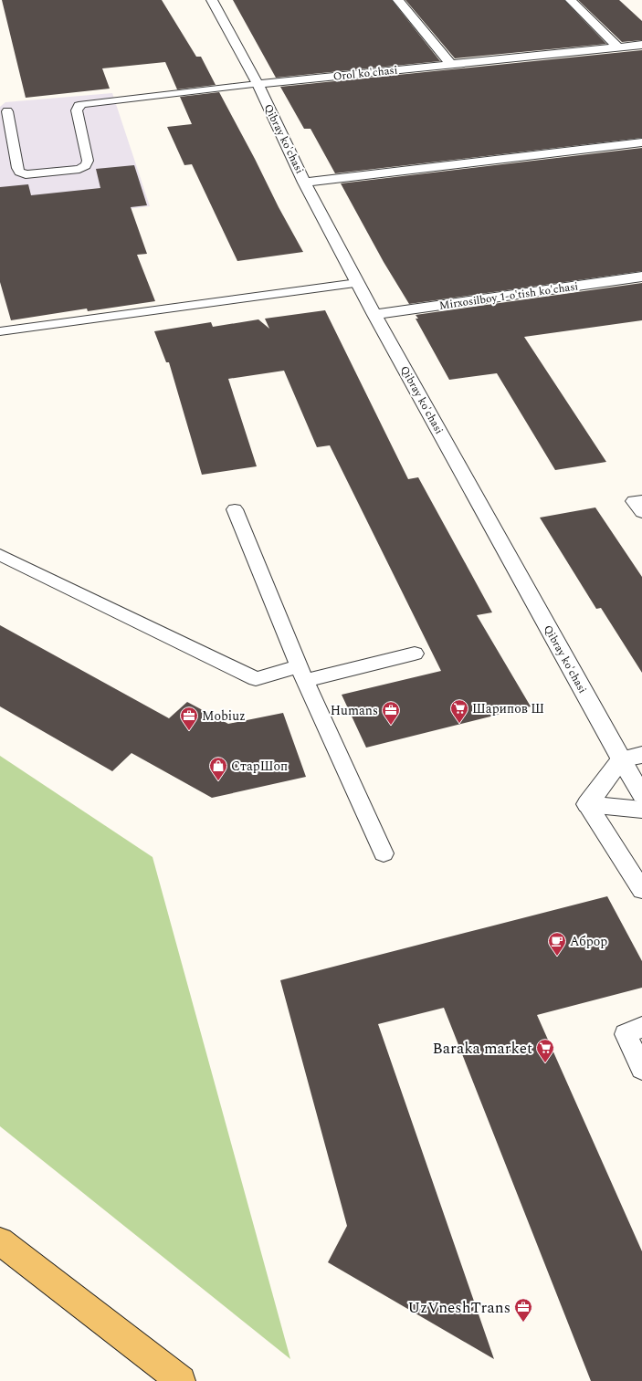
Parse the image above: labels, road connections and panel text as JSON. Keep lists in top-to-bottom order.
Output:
{
  "streets": {
    "street": ["Orol ko'chasi", "Qibray ko'chasi", "Mirxosilboy 1-o'tish ko'chasi"]
  },
  "crossings": [
    ["Orol ko'chasi", "Qibray ko'chasi"],
    ["Qibray ko'chasi", "Mirxosilboy 1-o'tish ko'chasi"]
  ],
  "places": {
    "supermarket": ["Шарипов Ш", "Baraka market"],
    "office": ["Humans", "Mobiuz", "UzVneshTrans"],
    "shop": ["СтарШоп"],
    "cafe": ["Аброр"]
  }
}
